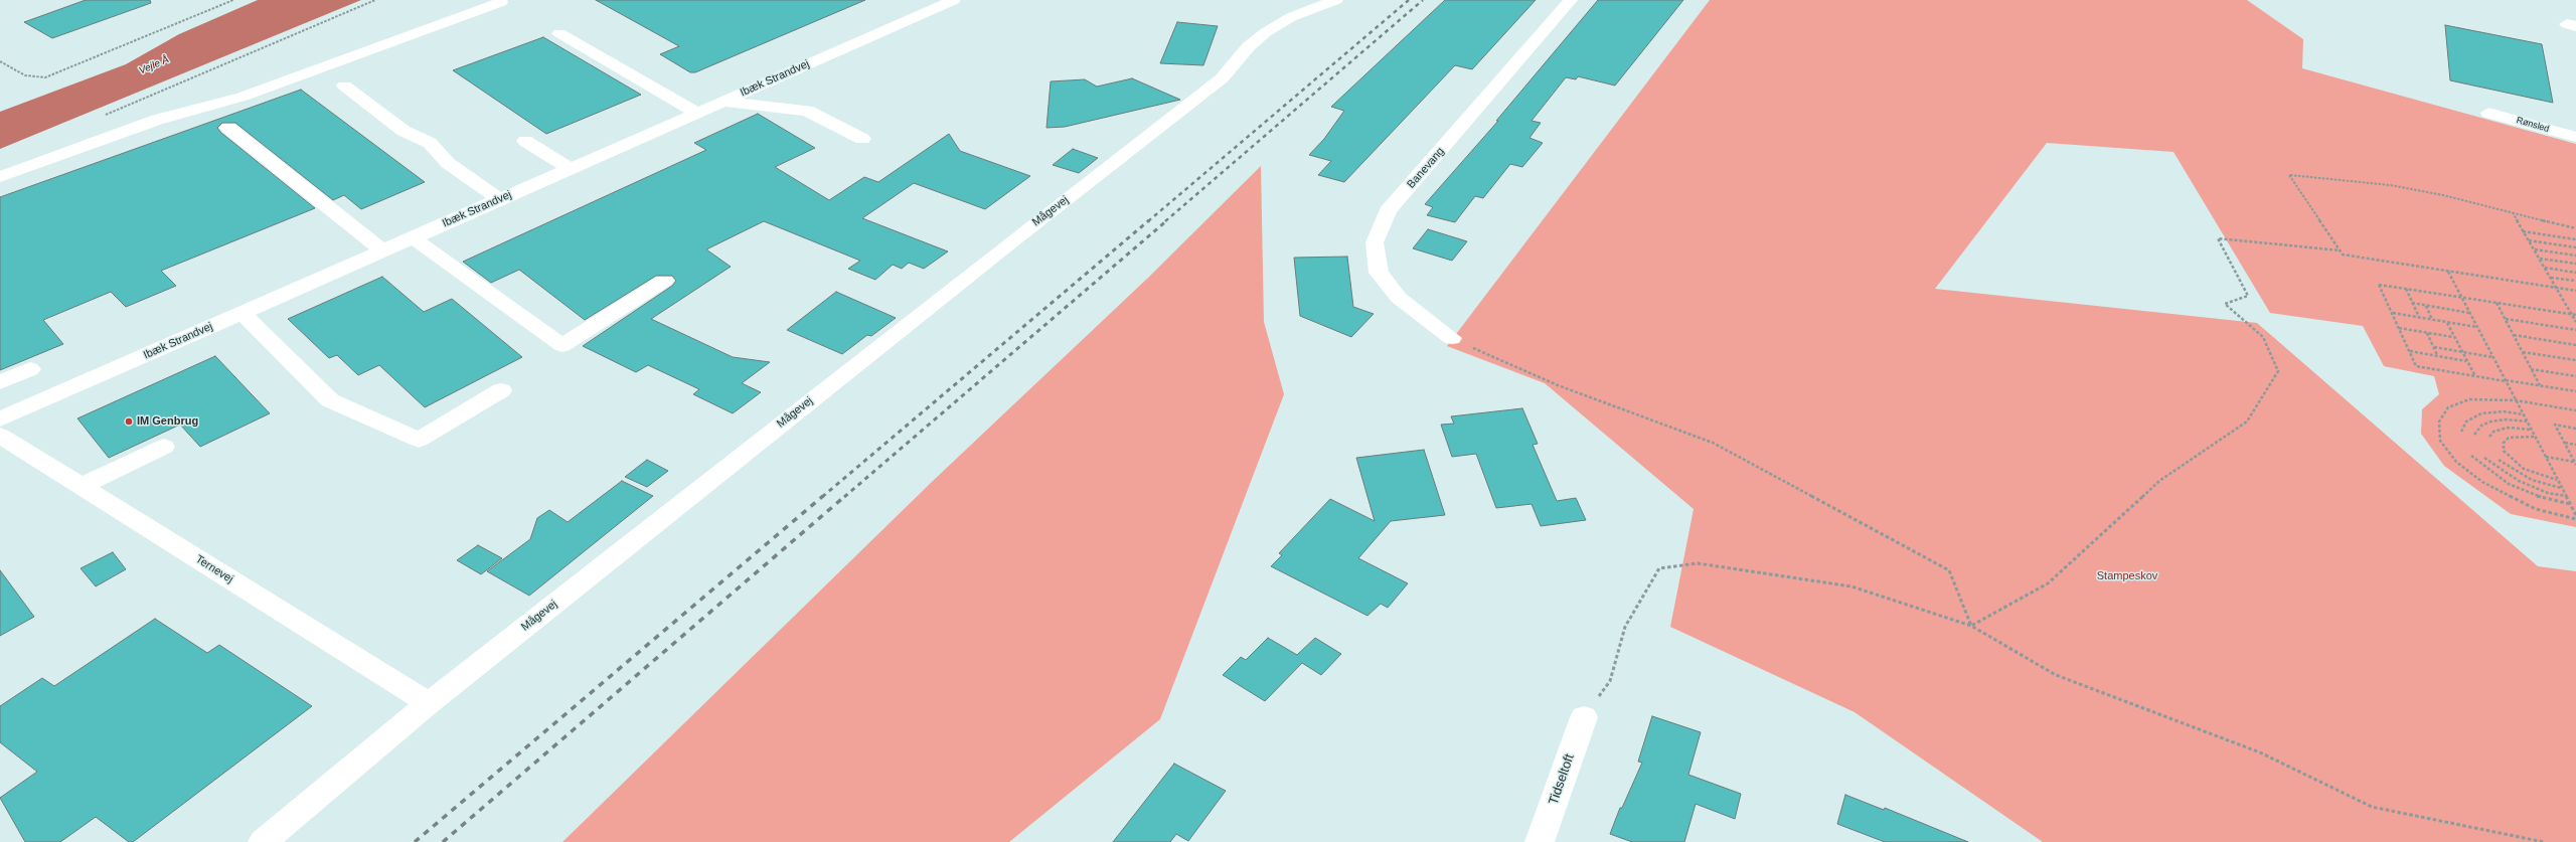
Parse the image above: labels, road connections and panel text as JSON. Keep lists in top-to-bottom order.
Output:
{
  "streets": {
    "street": [
      "Ibæk Strandvej",
      "Rønsled",
      "Banevang",
      "Mågevej",
      "Ternevej",
      "Tidseltoft"
    ]
  },
  "crossings": [
    ["Mågevej", "Ternevej"]
  ],
  "water": ["Vejle Å"],
  "parks": ["Stampeskov"],
  "places": ["IM Genbrug"]
}
